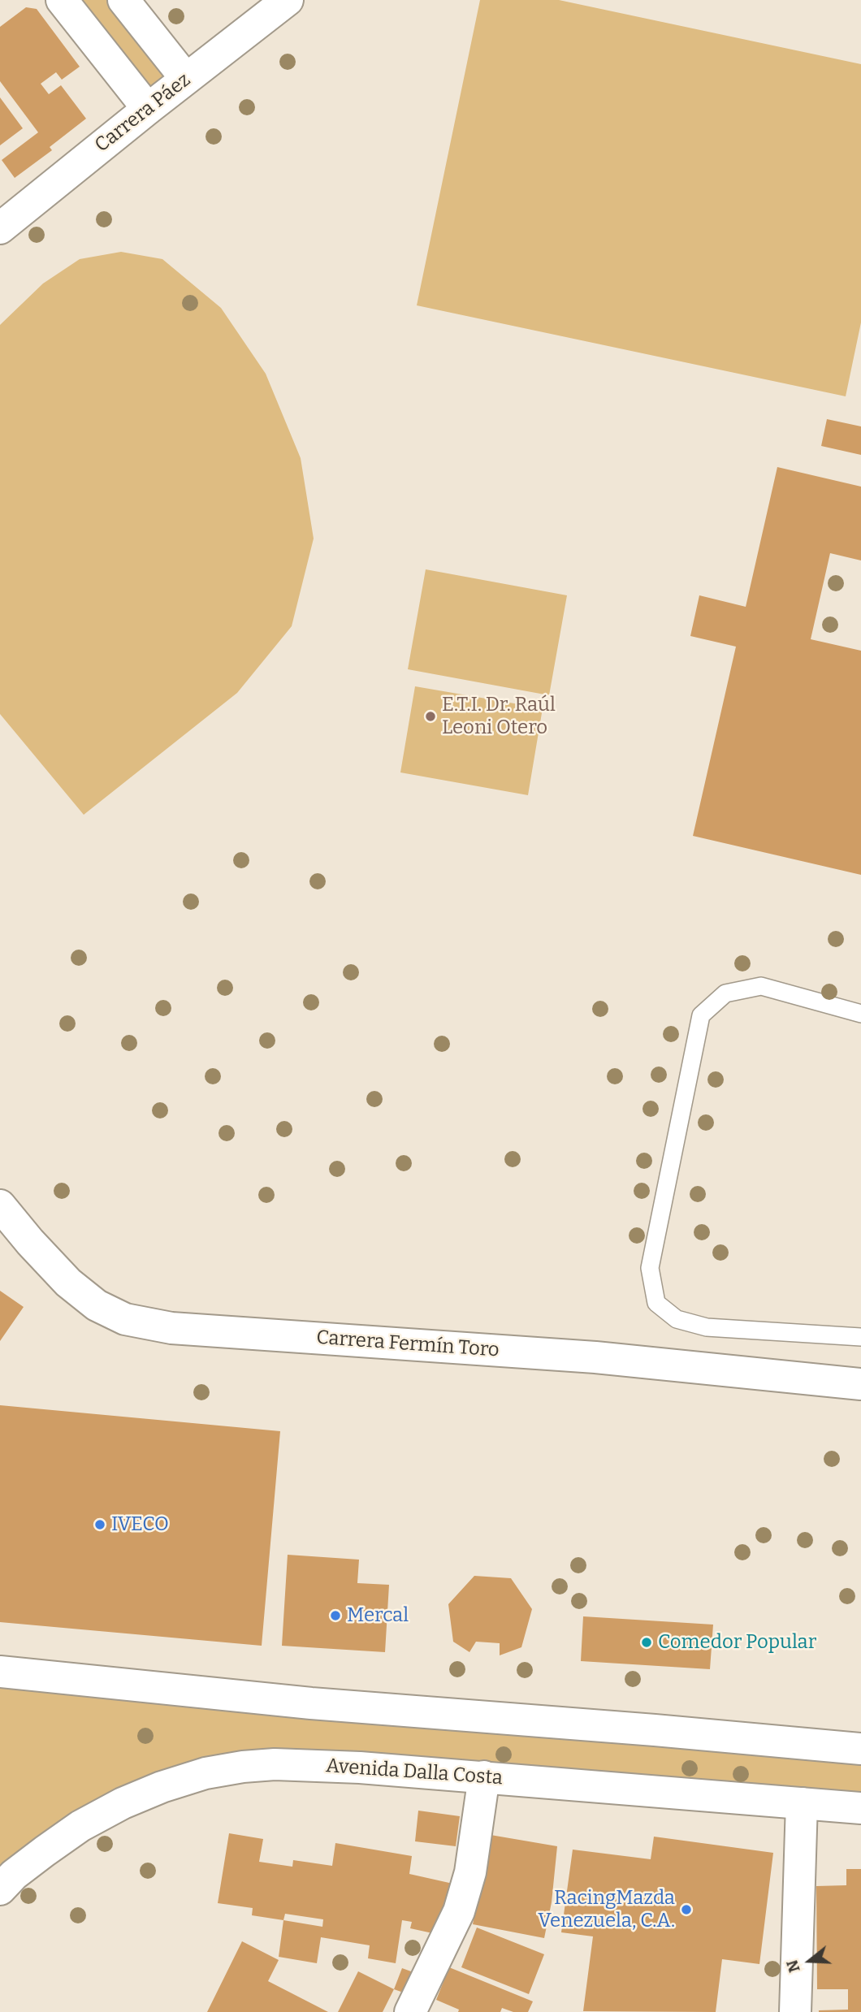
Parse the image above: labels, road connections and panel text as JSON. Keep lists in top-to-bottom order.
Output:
{
  "streets": {
    "street": ["Carrera Páez", "Carrera Fermín Toro", "Avenida Dalla Costa"]
  },
  "places": [
    "E.T.I. Dr. Raúl Leoni Otero",
    "IVECO",
    "Mercal",
    "Comedor Popular",
    "RacingMazda Venezuela, C.A."
  ],
  "north": "left"
}
